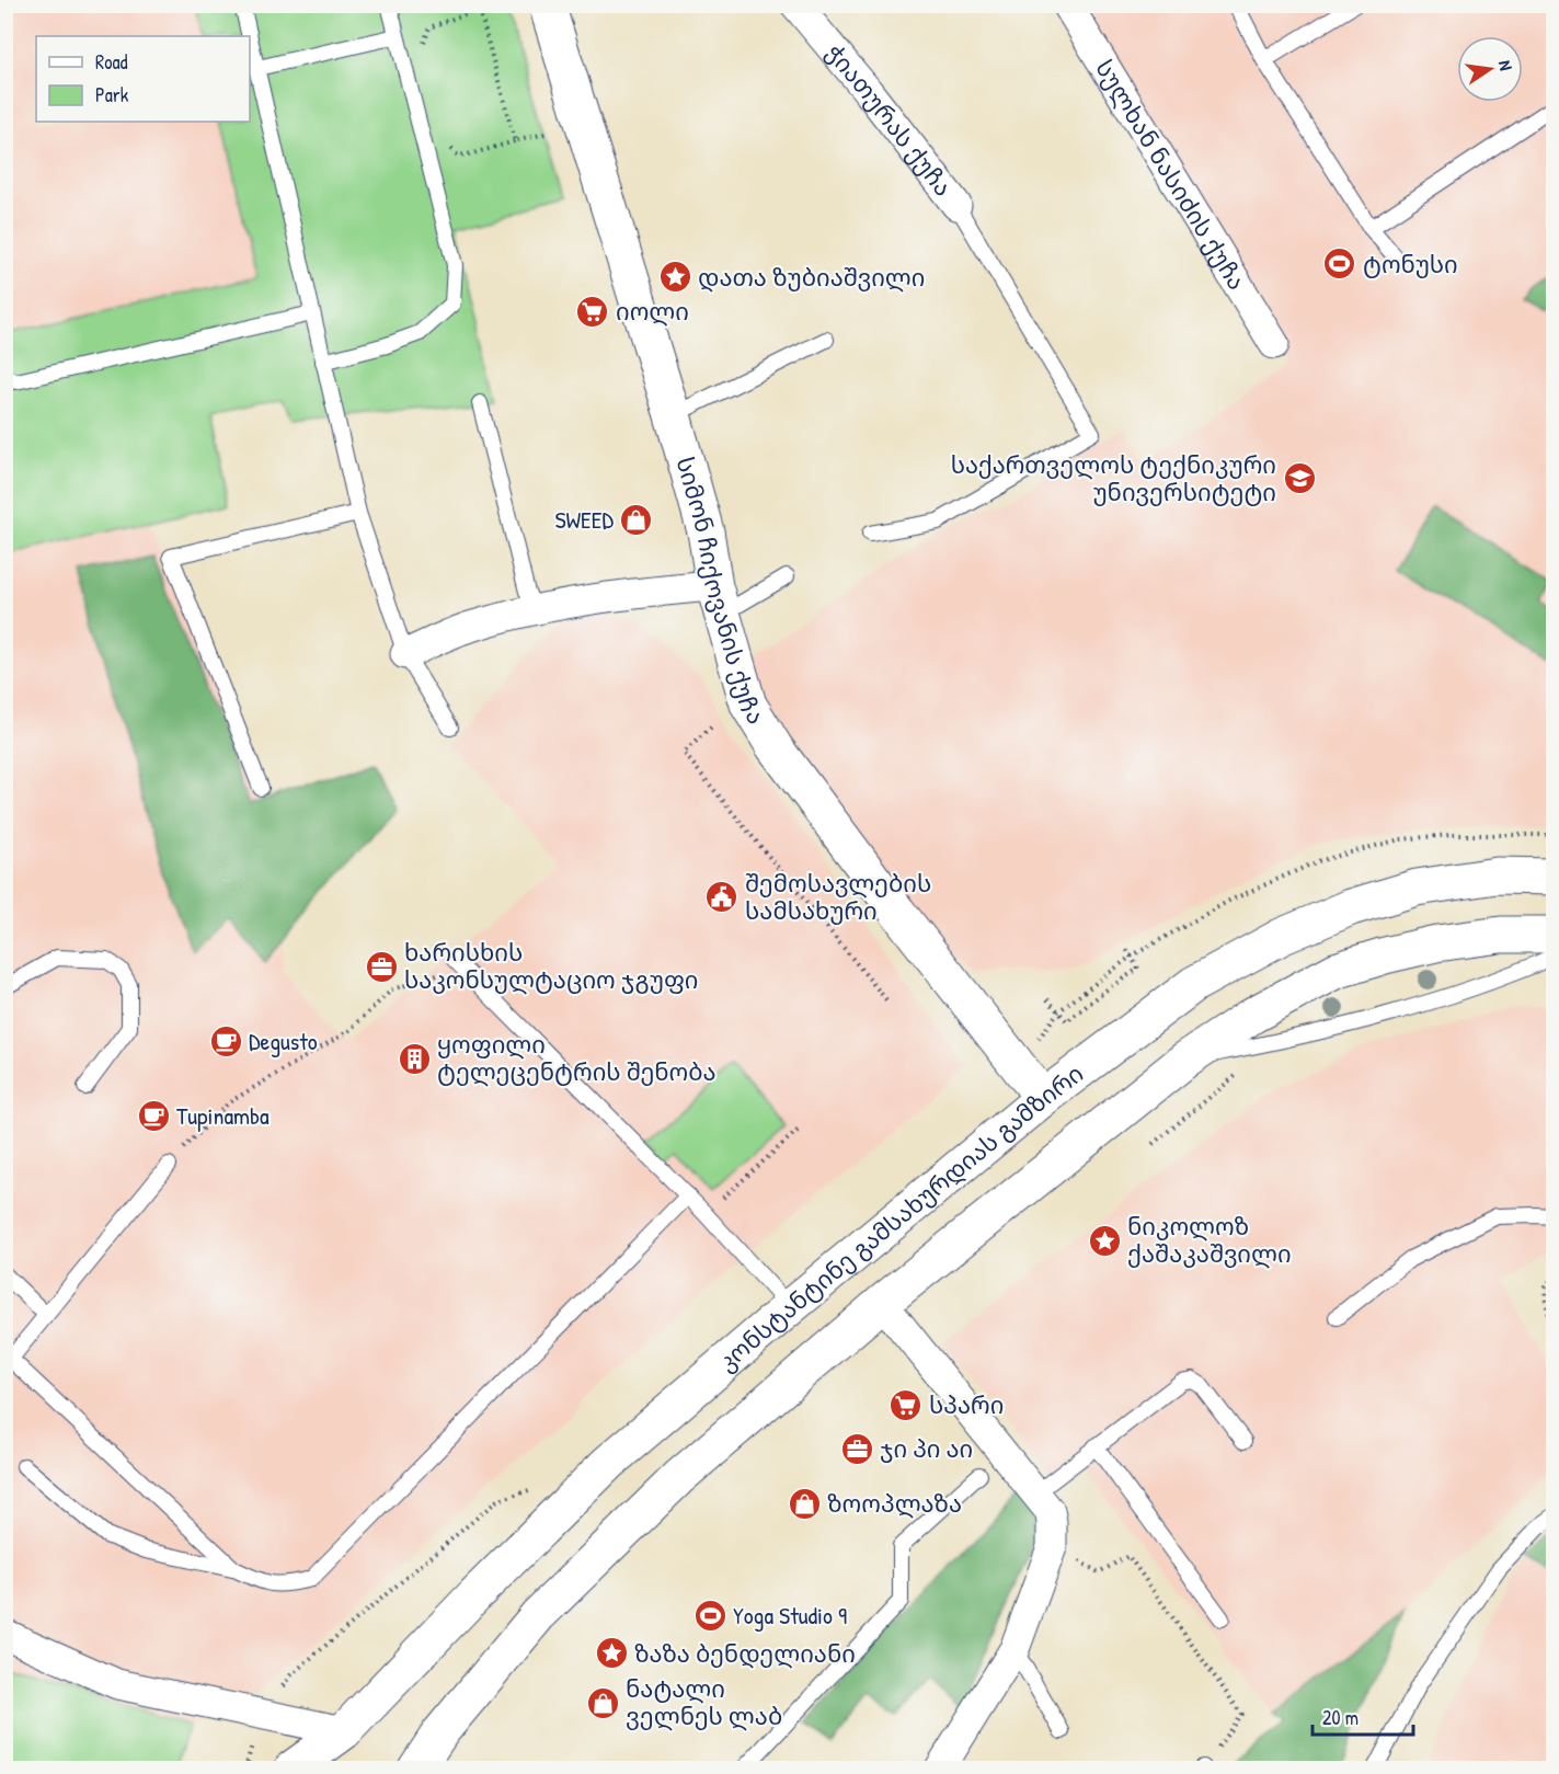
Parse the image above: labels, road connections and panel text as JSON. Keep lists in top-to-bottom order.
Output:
{
  "streets": {
    "main road": ["სიმონ ჩიქოვანის ქუჩა", "კონსტანტინე გამსახურდიას გამზირი"],
    "street": ["ჭიათურას ქუჩა", "სულხან ნასიძის ქუჩა"]
  },
  "crossings": [
    ["სიმონ ჩიქოვანის ქუჩა", "კონსტანტინე გამსახურდიას გამზირი"]
  ],
  "places": {
    "sports": ["ტონუსი", "Yoga Studio 9"],
    "place": ["დათა ზუბიაშვილი", "ნიკოლოზ ქაშაკაშვილი", "ზაზა ბენდელიანი"],
    "supermarket": ["იოლი", "სპარი"],
    "school or university": ["საქართველოს ტექნიკური უნივერსიტეტი"],
    "shop": ["SWEED", "ზოოპლაზა", "ნატალი ველნეს ლაბ"],
    "public building": ["შემოსავლების სამსახური"],
    "office": ["ხარისხის საკონსულტაციო ჯგუფი", "ჯი პი აი"],
    "cafe": ["Degusto", "Tupinamba"],
    "building": ["ყოფილი ტელეცენტრის შენობა"]
  },
  "legend": ["Road", "Park"],
  "scale_bar": "20 m",
  "north": "right"
}
